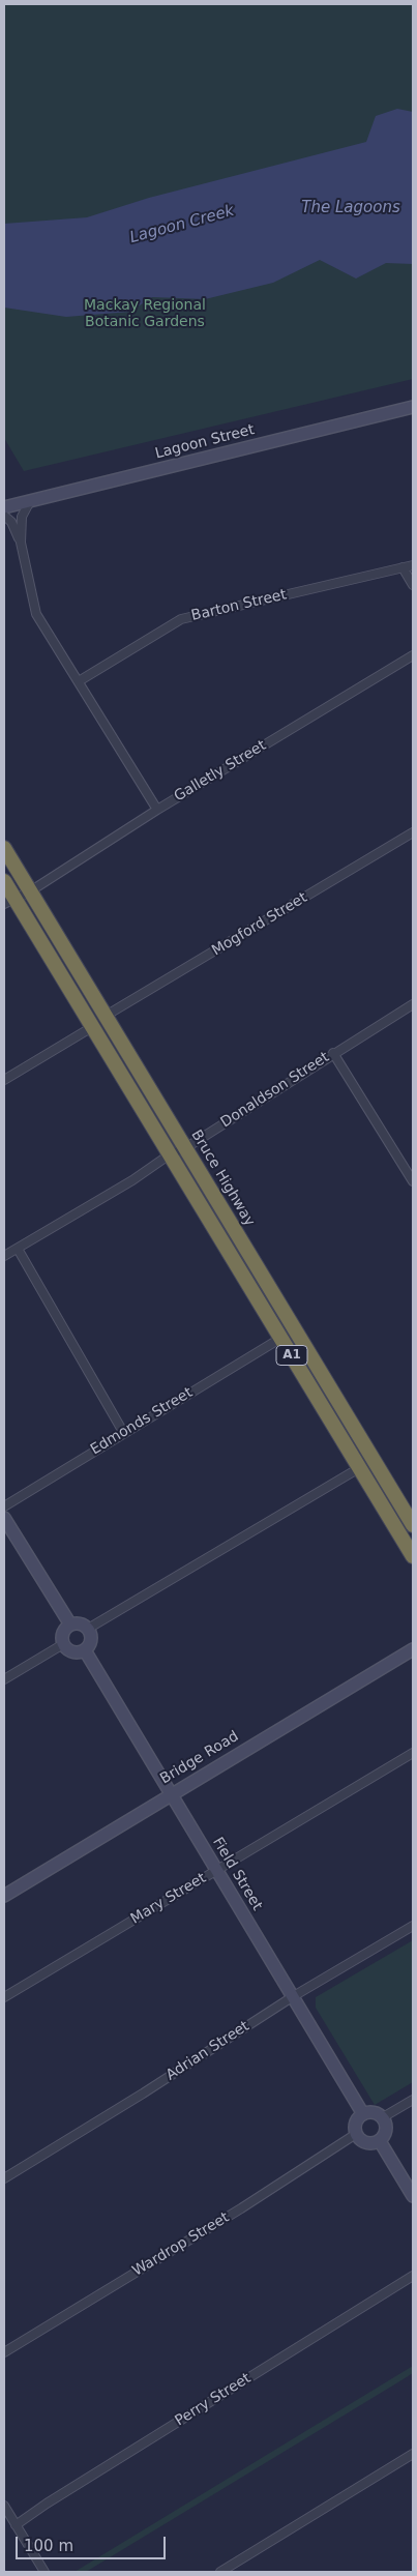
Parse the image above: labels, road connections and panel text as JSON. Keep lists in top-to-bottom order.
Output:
{
  "streets": {
    "highway": ["Bruce Highway", "A1"],
    "street": [
      "Lagoon Street",
      "Barton Street",
      "Galletly Street",
      "Mogford Street",
      "Donaldson Street",
      "Edmonds Street",
      "Bridge Road",
      "Field Street",
      "Mary Street",
      "Adrian Street",
      "Wardrop Street",
      "Perry Street"
    ]
  },
  "crossings": [
    ["Galletly Street", "Bruce Highway"],
    ["Galletly Street", "A1"],
    ["Mogford Street", "Bruce Highway"],
    ["Donaldson Street", "Bruce Highway"],
    ["Donaldson Street", "A1"],
    ["A1", "Edmonds Street"],
    ["Bridge Road", "Field Street"],
    ["Field Street", "Mary Street"],
    ["Field Street", "Adrian Street"],
    ["Field Street", "Wardrop Street"]
  ],
  "water": ["The Lagoons", "Lagoon Creek"],
  "parks": ["Mackay Regional Botanic Gardens"],
  "scale_bar": "100 m"
}
